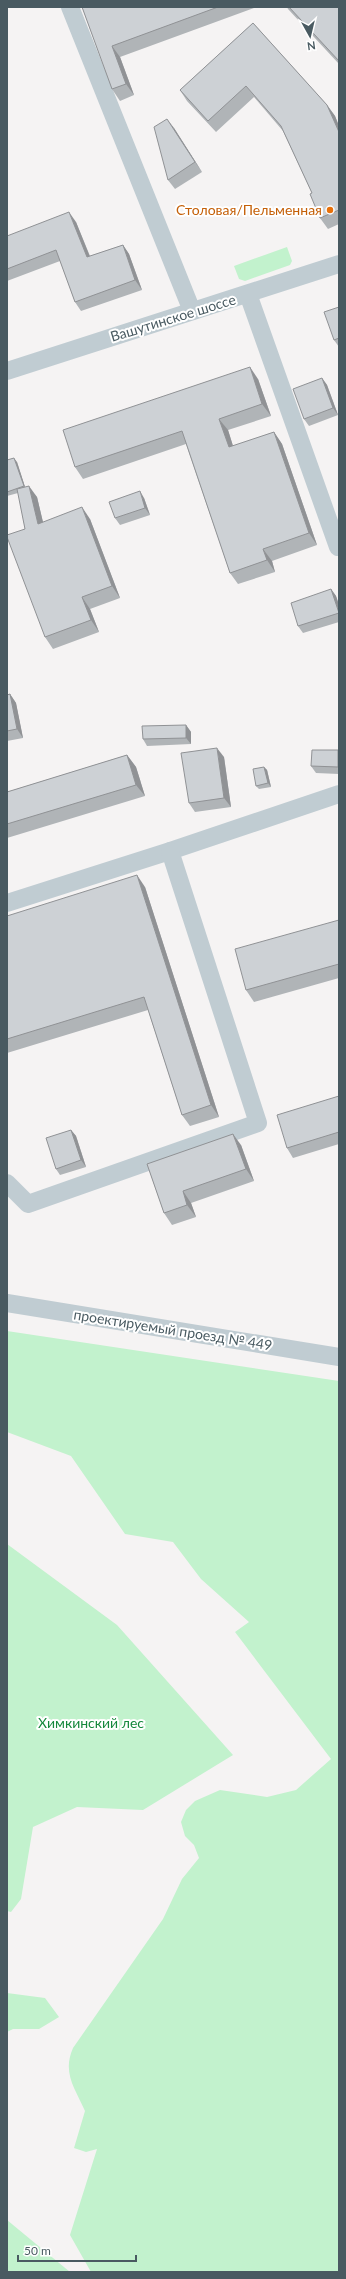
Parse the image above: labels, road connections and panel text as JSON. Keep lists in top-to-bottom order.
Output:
{
  "streets": {
    "street": ["Вашутинское шоссе", "проектируемый проезд № 449"]
  },
  "parks": ["Химкинский лес"],
  "places": ["Столовая/Пельменная"],
  "scale_bar": "50 m",
  "north": "bottom"
}
